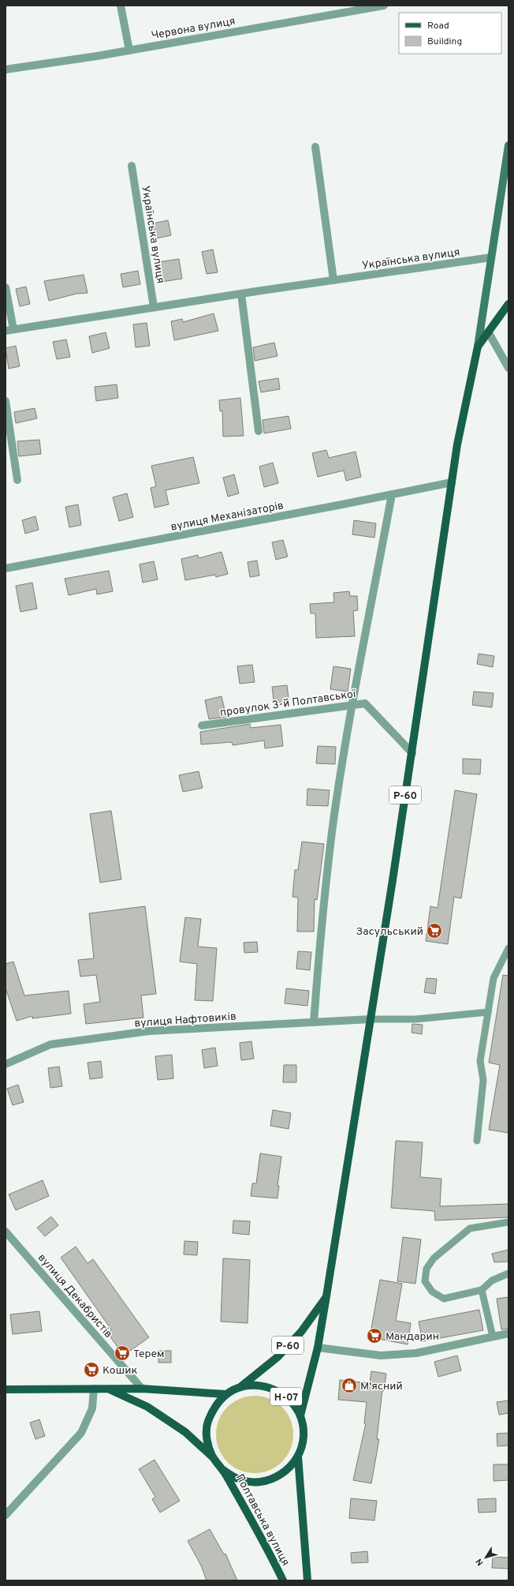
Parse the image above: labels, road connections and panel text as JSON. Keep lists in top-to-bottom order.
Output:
{
  "streets": {
    "main road": ["Р-60", "Н-07", "Полтавська вулиця"],
    "street": [
      "Червона вулиця",
      "Українська вулиця",
      "вулиця Механізаторів",
      "провулок 3-й Полтавської",
      "вулиця Нафтовиків",
      "вулиця Декабристів"
    ]
  },
  "crossings": [
    ["вулиця Механізаторів", "Р-60"],
    ["провулок 3-й Полтавської", "Р-60"],
    ["Р-60", "вулиця Нафтовиків"],
    ["Р-60", "Н-07"],
    ["Р-60", "Полтавська вулиця"],
    ["вулиця Декабристів", "Н-07"],
    ["Н-07", "Полтавська вулиця"]
  ],
  "places": {
    "supermarket": [
      "Засульський",
      "Мандарин",
      "Терем",
      "Кошик"
    ],
    "shop": ["М'ясний"]
  },
  "legend": ["Road", "Building"],
  "north": "bottom left"
}
